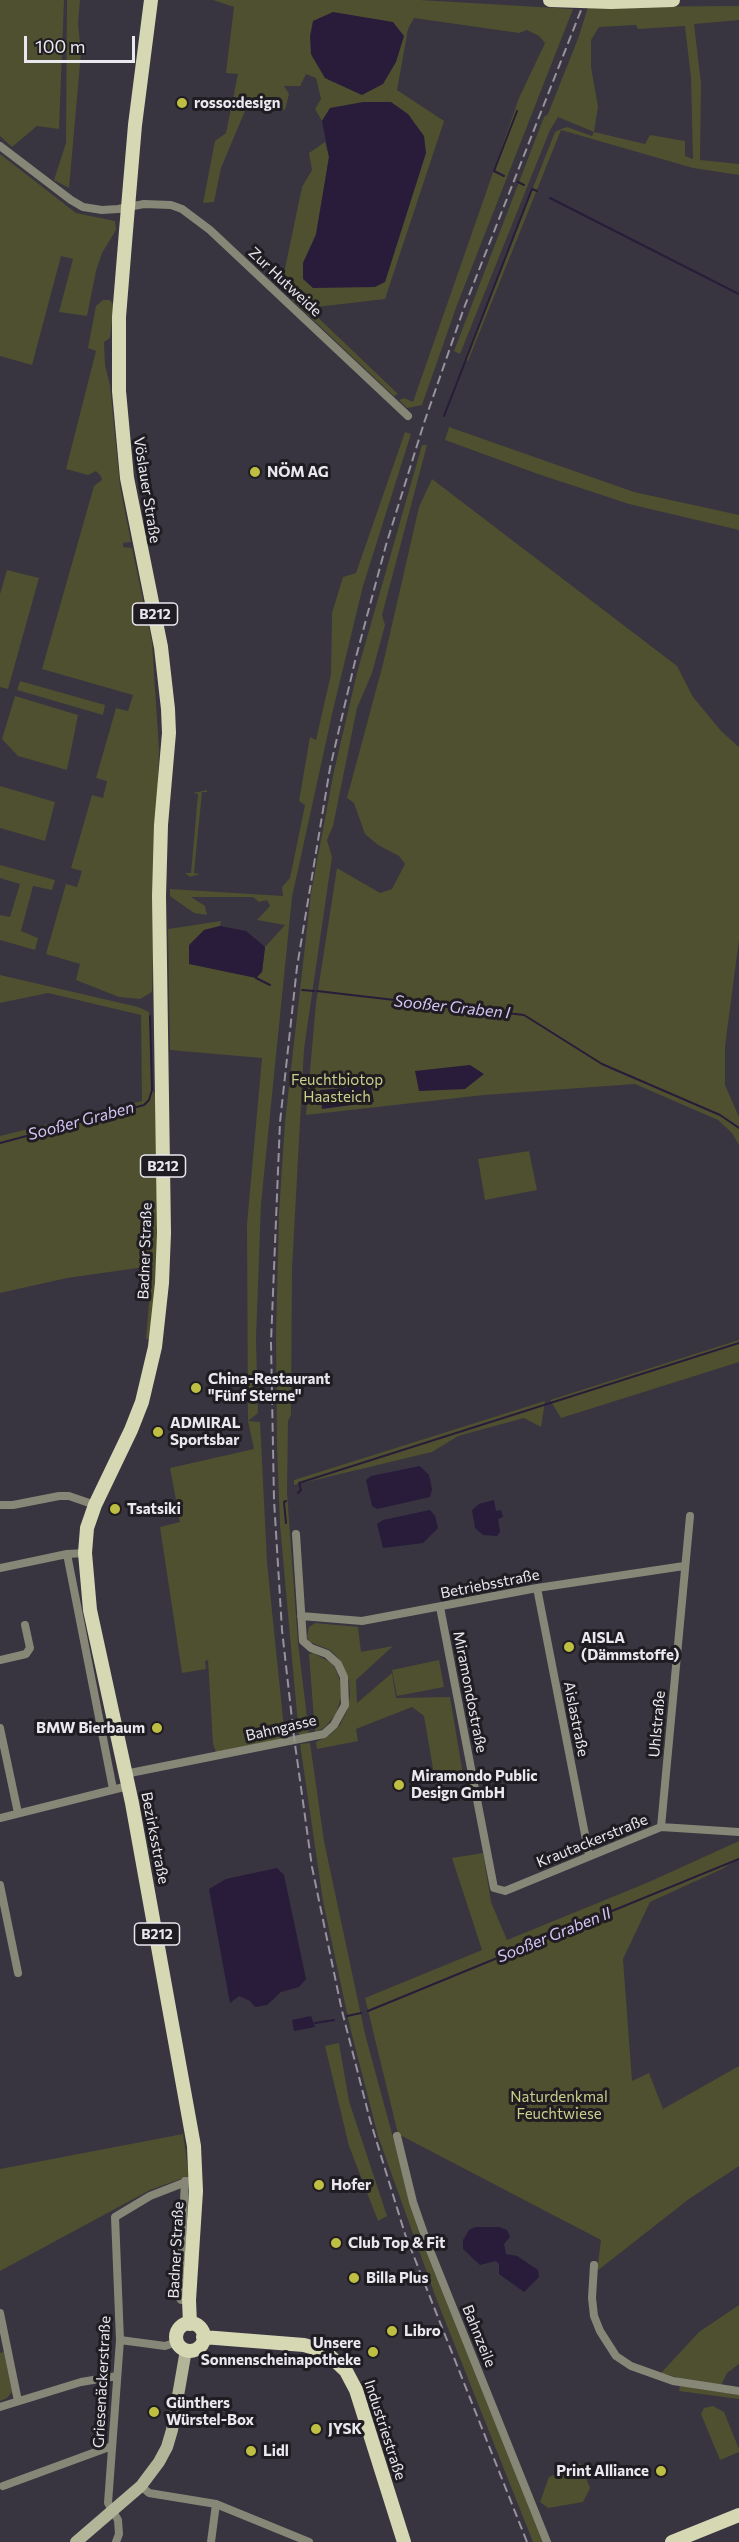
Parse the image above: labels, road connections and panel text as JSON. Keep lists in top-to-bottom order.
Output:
{
  "streets": {
    "main road": [
      "Vöslauer Straße",
      "B212",
      "Badner Straße",
      "Bezirksstraße",
      "Industriestraße"
    ],
    "street": [
      "Zur Hutweide",
      "Betriebsstraße",
      "Miramondostraße",
      "Aislastraße",
      "Uhlstraße",
      "Bahngasse",
      "Krautackerstraße",
      "Bahnzeile",
      "Griesenäckerstraße"
    ]
  },
  "crossings": [
    ["Zur Hutweide", "Vöslauer Straße"],
    ["Vöslauer Straße", "Badner Straße"],
    ["Badner Straße", "Bezirksstraße"],
    ["Badner Straße", "Griesenäckerstraße"],
    ["Badner Straße", "Industriestraße"],
    ["Betriebsstraße", "Miramondostraße"],
    ["Betriebsstraße", "Aislastraße"],
    ["Betriebsstraße", "Uhlstraße"],
    ["Betriebsstraße", "Bahngasse"],
    ["Miramondostraße", "Krautackerstraße"],
    ["Aislastraße", "Krautackerstraße"],
    ["Uhlstraße", "Krautackerstraße"],
    ["Bahngasse", "Bezirksstraße"],
    ["Bezirksstraße", "Griesenäckerstraße"]
  ],
  "water": ["Sooßer Graben I", "Sooßer Graben", "Sooßer Graben II"],
  "parks": ["Feuchtbiotop Haasteich", "Naturdenkmal Feuchtwiese"],
  "places": [
    "rosso:design",
    "NÖM AG",
    "China-Restaurant \"Fünf Sterne\"",
    "ADMIRAL Sportsbar",
    "Tsatsiki",
    "AISLA (Dämmstoffe)",
    "BMW Bierbaum",
    "Miramondo Public Design GmbH",
    "Hofer",
    "Club Top & Fit",
    "Billa Plus",
    "Libro",
    "Unsere Sonnenscheinapotheke",
    "Günthers Würstel-Box",
    "JYSK",
    "Lidl",
    "Print Alliance"
  ],
  "scale_bar": "100 m"
}
